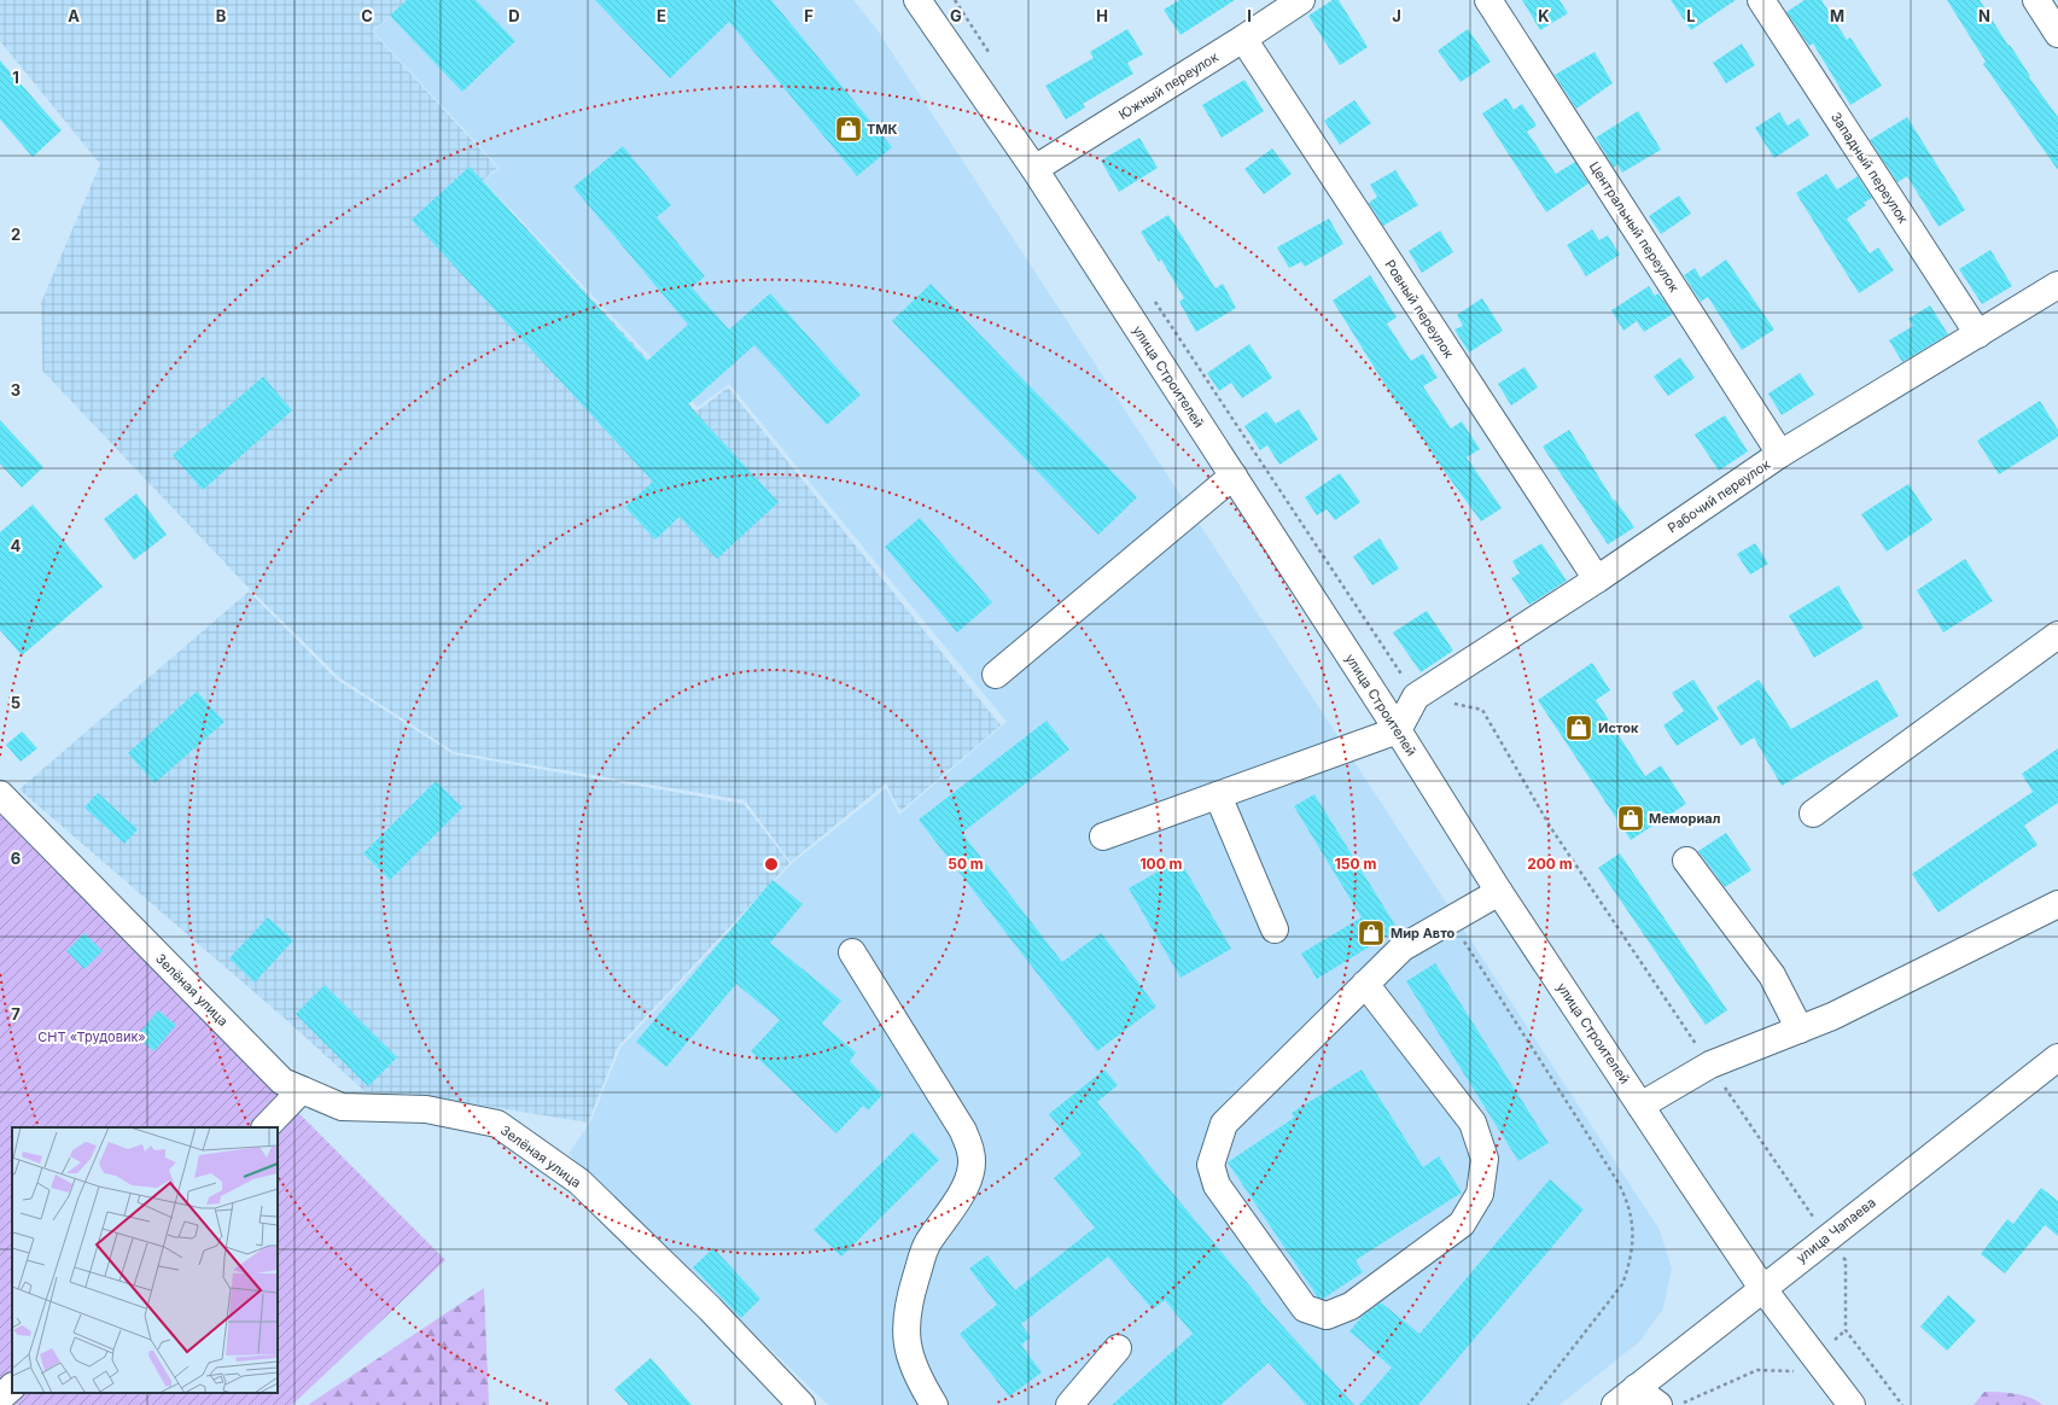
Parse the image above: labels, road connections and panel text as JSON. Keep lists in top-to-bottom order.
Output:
{
  "streets": {
    "street": [
      "Южный переулок",
      "Западный переулок",
      "Центральный переулок",
      "Ровный переулок",
      "улица Строителей",
      "Рабочий переулок",
      "Зелёная улица",
      "улица Чапаева"
    ]
  },
  "crossings": [
    ["Южный переулок", "Ровный переулок"],
    ["Южный переулок", "улица Строителей"],
    ["Западный переулок", "Рабочий переулок"],
    ["Центральный переулок", "Рабочий переулок"],
    ["Ровный переулок", "Рабочий переулок"],
    ["улица Строителей", "Рабочий переулок"],
    ["улица Строителей", "улица Чапаева"]
  ],
  "parks": ["СНТ «Трудовик»"],
  "places": {
    "shop": [
      "ТМК",
      "Исток",
      "Мемориал",
      "Мир Авто"
    ]
  },
  "grid": {
    "columns": [
      "A",
      "B",
      "C",
      "D",
      "E",
      "F",
      "G",
      "H",
      "I",
      "J",
      "K",
      "L",
      "M",
      "N"
    ],
    "rows": [
      "1",
      "2",
      "3",
      "4",
      "5",
      "6",
      "7"
    ]
  },
  "rings": [
    "50 m",
    "100 m",
    "150 m",
    "200 m"
  ]
}
